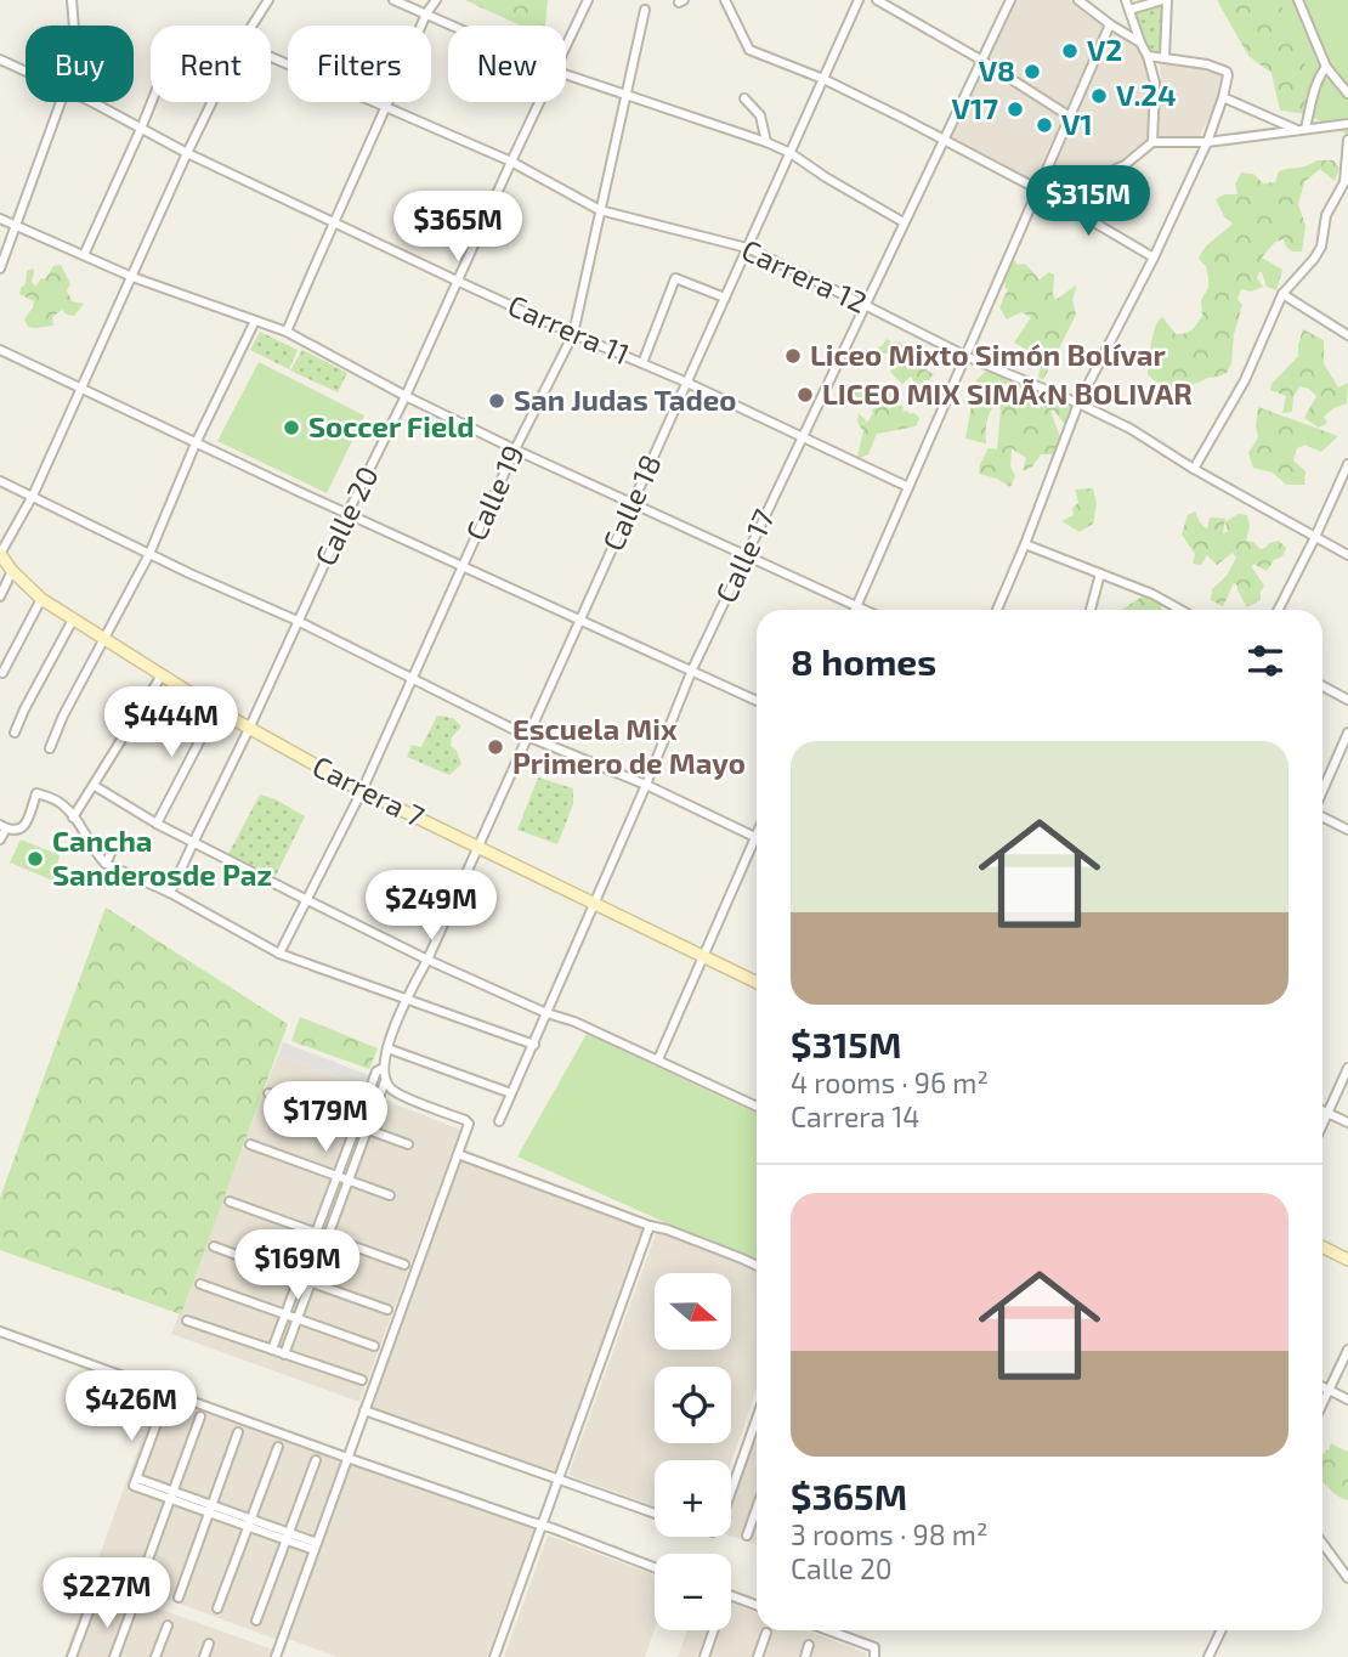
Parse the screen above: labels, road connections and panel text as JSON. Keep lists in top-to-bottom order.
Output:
{
  "streets": {
    "street": [
      "Carrera 12",
      "Carrera 11",
      "Calle 19",
      "Calle 18",
      "Calle 20",
      "Calle 17",
      "Carrera 7"
    ]
  },
  "crossings": [
    ["Carrera 12", "Calle 19"],
    ["Carrera 12", "Calle 18"],
    ["Carrera 12", "Calle 20"],
    ["Carrera 12", "Calle 17"],
    ["Carrera 11", "Calle 19"],
    ["Carrera 11", "Calle 18"],
    ["Carrera 11", "Calle 20"],
    ["Carrera 11", "Calle 17"],
    ["Calle 19", "Carrera 7"],
    ["Calle 18", "Carrera 7"],
    ["Calle 20", "Carrera 7"],
    ["Calle 17", "Carrera 7"]
  ],
  "places": [
    "V2",
    "V8",
    "V.24",
    "V17",
    "V1",
    "Liceo Mixto Simón Bolívar",
    "LICEO MIX SIMÃ‹N BOLIVAR",
    "San Judas Tadeo",
    "Soccer Field",
    "Escuela Mix Primero de Mayo",
    "Cancha Sanderosde Paz"
  ],
  "north": "right",
  "page": {
    "chip": [
      "Buy",
      "Rent",
      "Filters",
      "New"
    ],
    "price": [
      "$315M",
      "$365M",
      "$444M",
      "$249M",
      "$179M",
      "$169M",
      "$426M",
      "$227M"
    ],
    "heading": "8 homes",
    "list": [
      {
        "name": "$315M",
        "note": "4 rooms · 96 m² · Carrera 14"
      },
      {
        "name": "$365M",
        "note": "3 rooms · 98 m² · Calle 20"
      }
    ],
    "map_buttons": ["+", "−"]
  }
}
